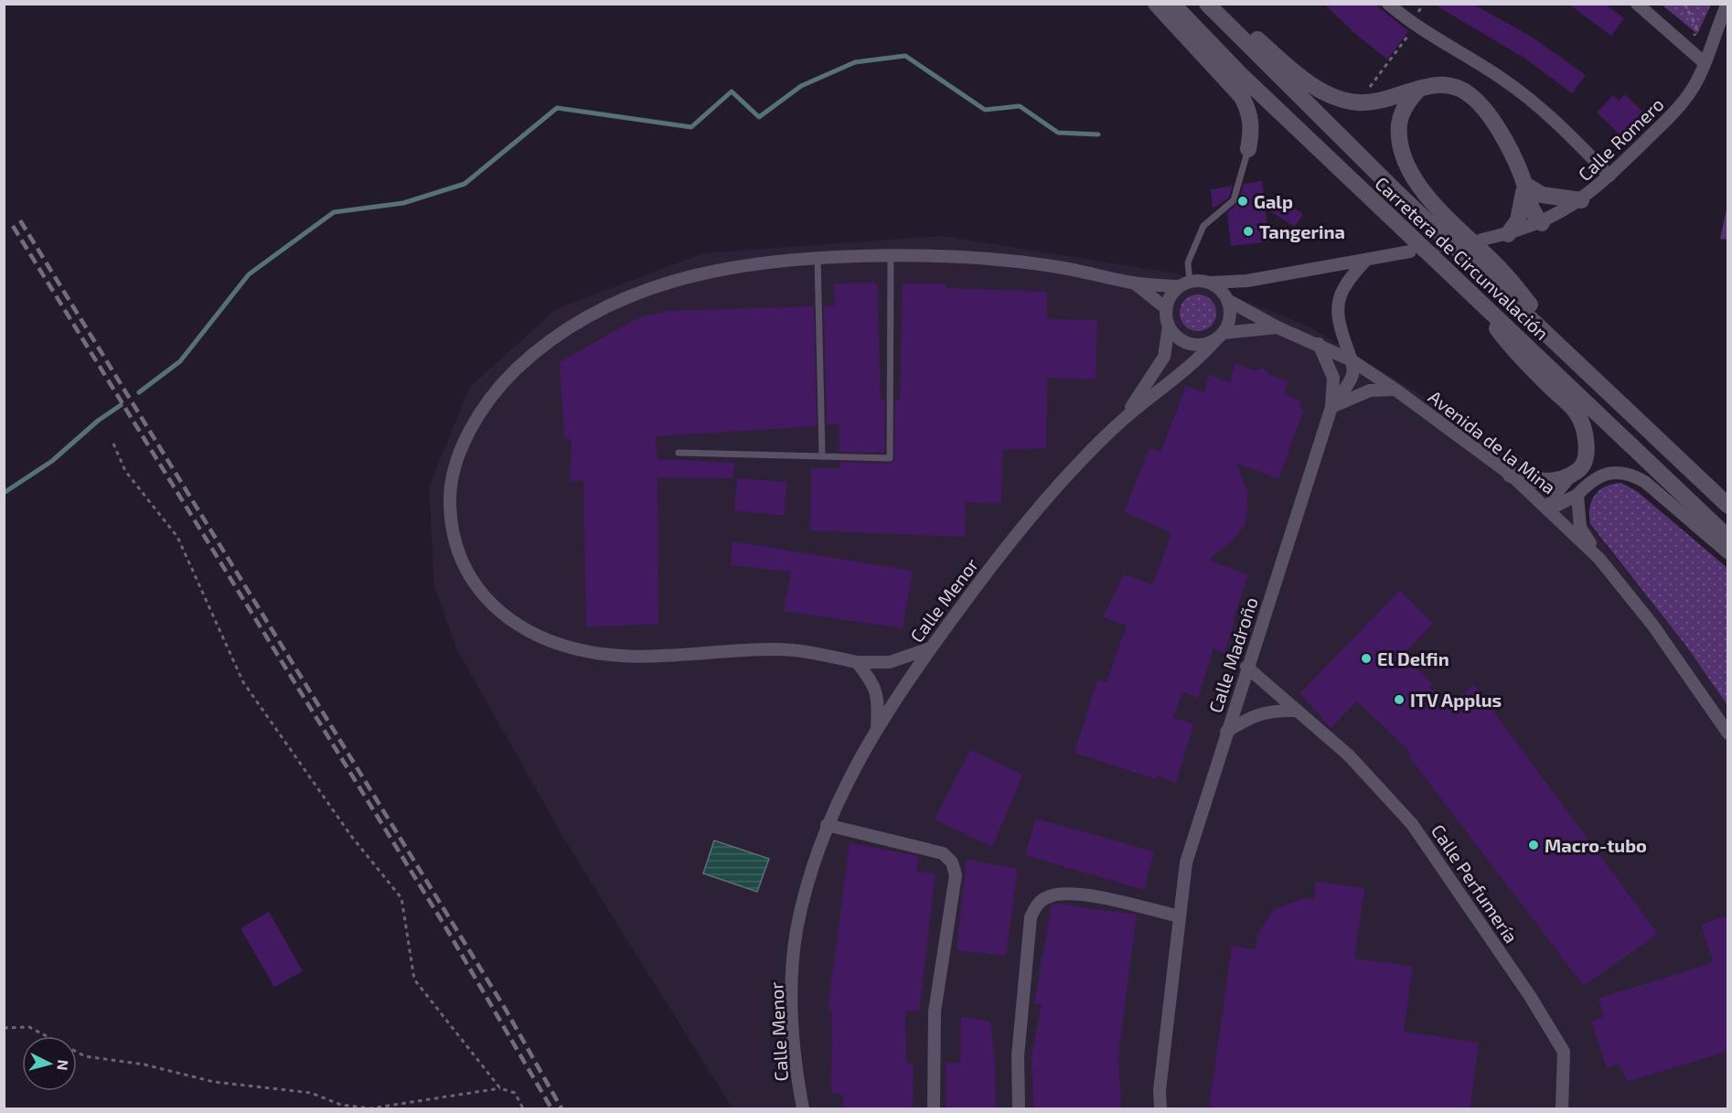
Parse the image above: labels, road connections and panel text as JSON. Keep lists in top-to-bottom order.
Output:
{
  "streets": {
    "main road": ["Carretera de Circunvalación"],
    "street": [
      "Calle Romero",
      "Avenida de la Mina",
      "Calle Menor",
      "Calle Madroño",
      "Calle Perfumería"
    ]
  },
  "crossings": [
    ["Avenida de la Mina", "Calle Menor"],
    ["Avenida de la Mina", "Calle Madroño"],
    ["Calle Madroño", "Calle Perfumería"]
  ],
  "places": [
    "Galp",
    "Tangerina",
    "El Delfin",
    "ITV Applus",
    "Macro-tubo"
  ],
  "north": "right"
}
